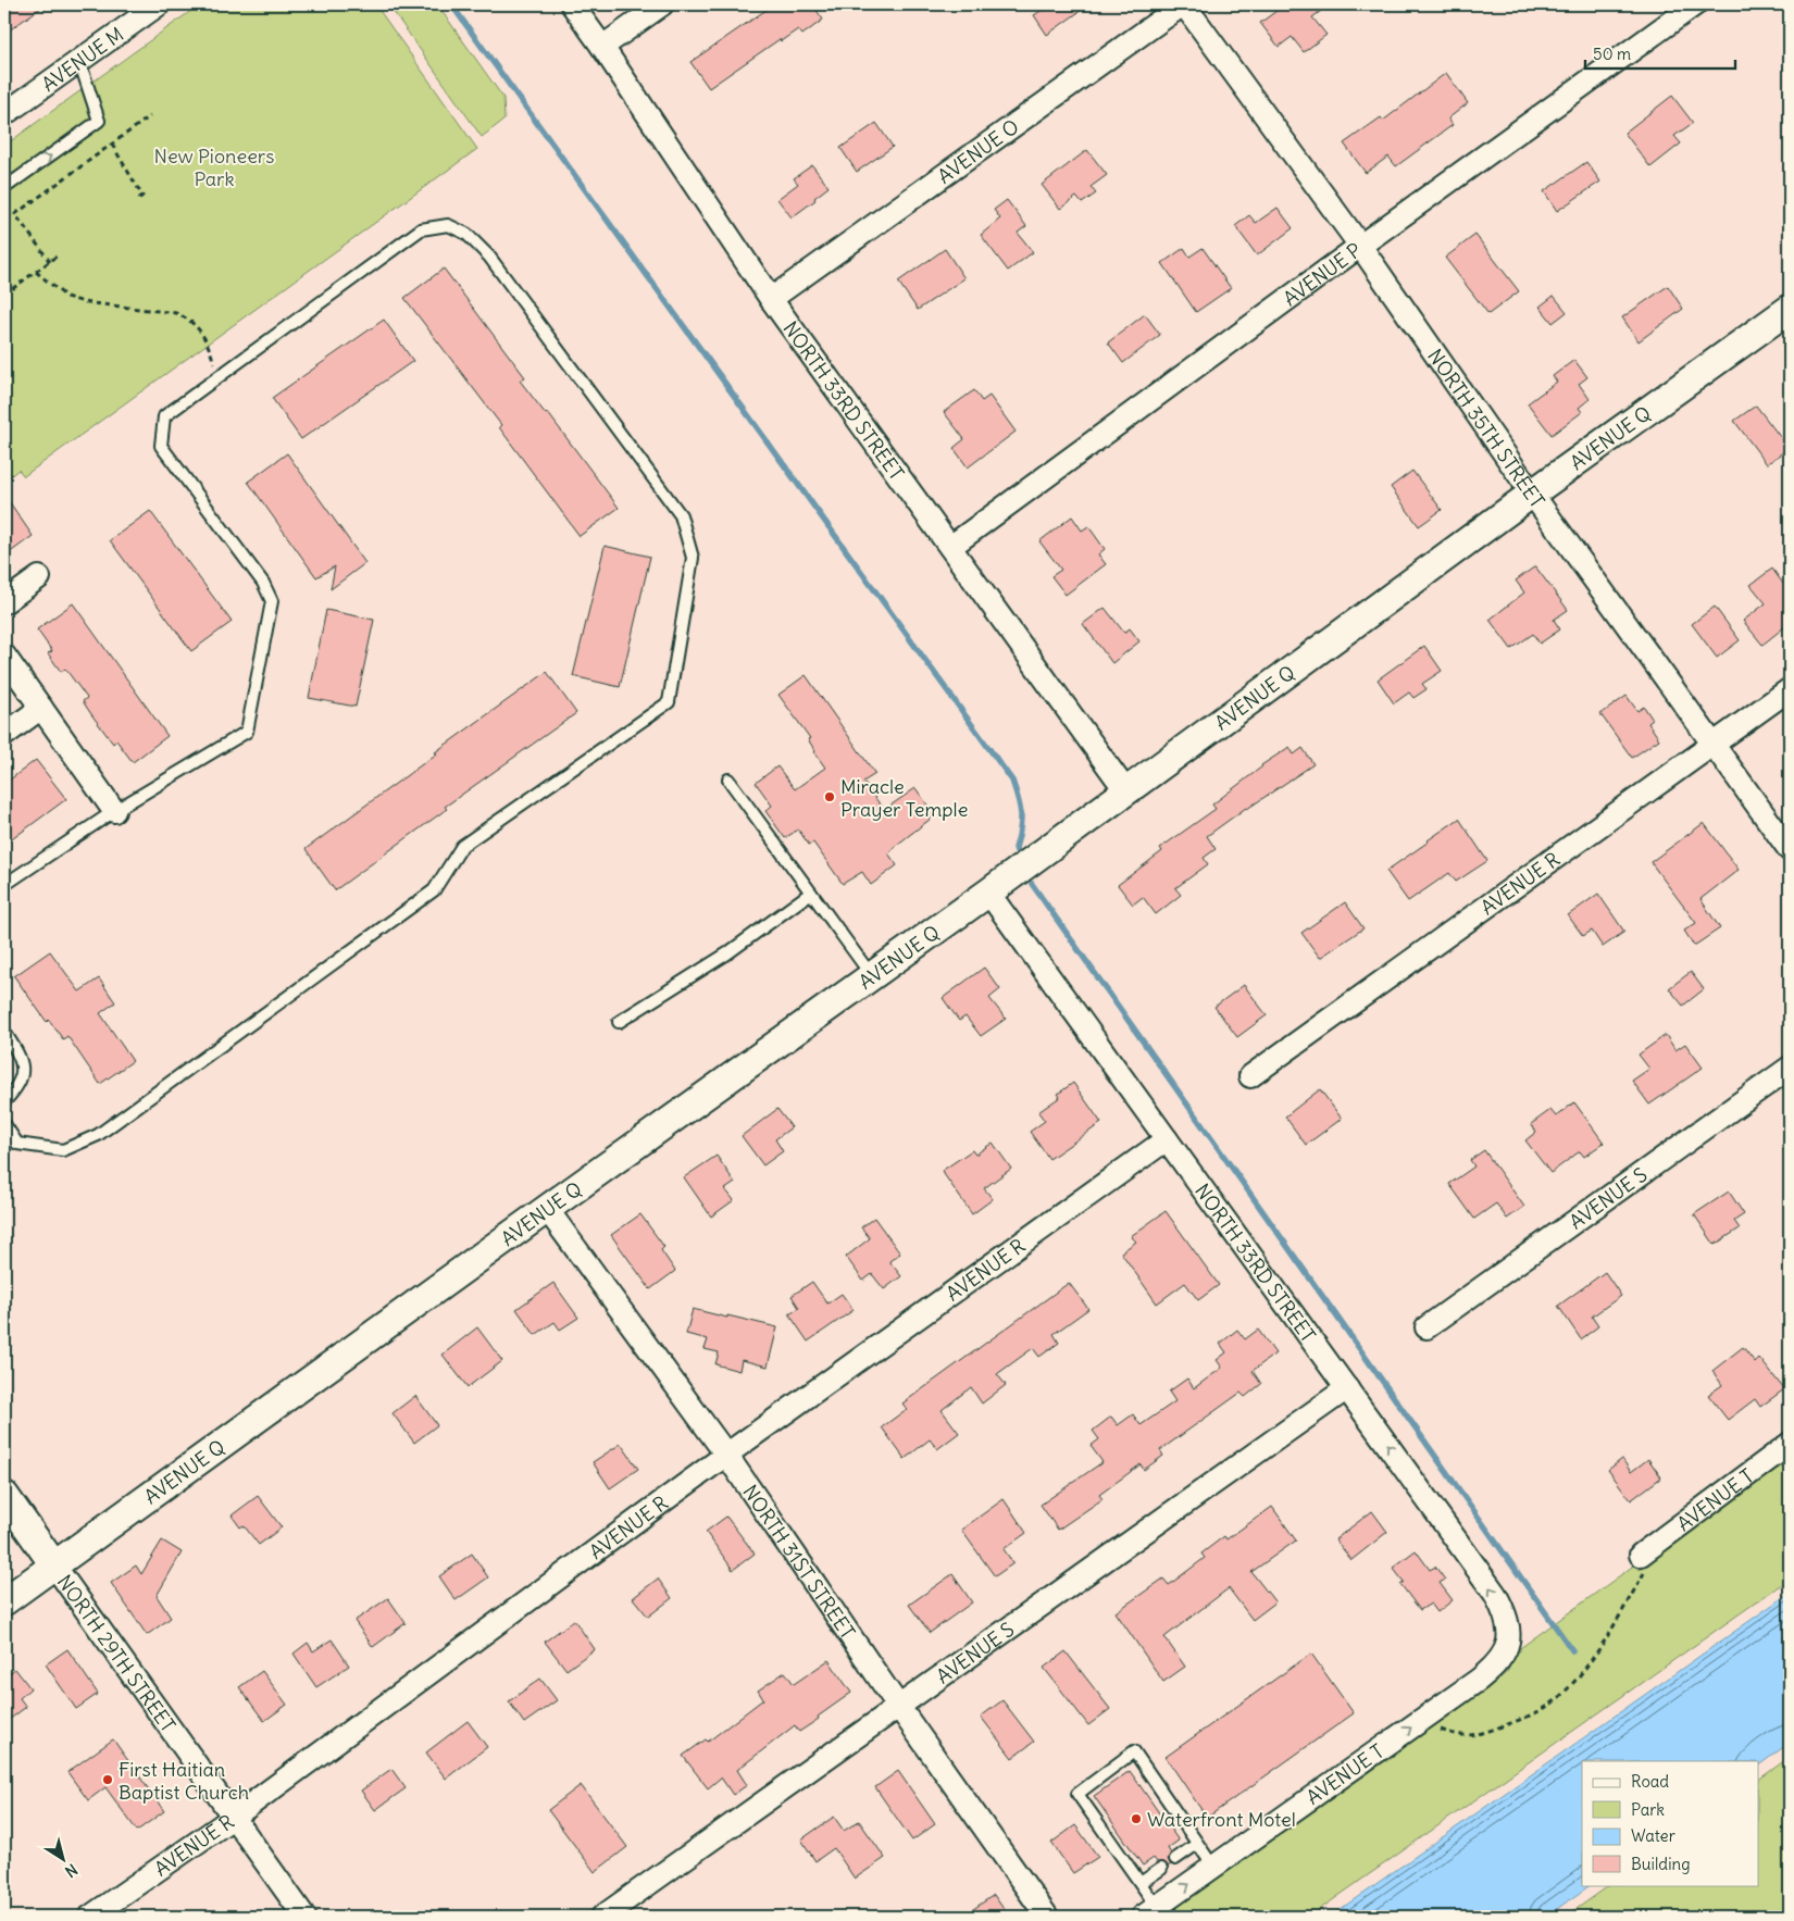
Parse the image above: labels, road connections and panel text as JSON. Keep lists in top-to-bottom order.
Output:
{
  "streets": {
    "street": [
      "AVENUE M",
      "AVENUE O",
      "AVENUE P",
      "NORTH 33RD STREET",
      "NORTH 35TH STREET",
      "AVENUE Q",
      "AVENUE R",
      "AVENUE S",
      "AVENUE T",
      "NORTH 31ST STREET",
      "NORTH 29TH STREET"
    ]
  },
  "crossings": [
    ["AVENUE O", "NORTH 33RD STREET"],
    ["AVENUE O", "NORTH 35TH STREET"],
    ["AVENUE P", "NORTH 33RD STREET"],
    ["AVENUE P", "NORTH 35TH STREET"],
    ["NORTH 33RD STREET", "AVENUE Q"],
    ["NORTH 33RD STREET", "AVENUE R"],
    ["NORTH 33RD STREET", "AVENUE S"],
    ["NORTH 33RD STREET", "AVENUE T"],
    ["NORTH 35TH STREET", "AVENUE Q"],
    ["NORTH 35TH STREET", "AVENUE R"],
    ["AVENUE Q", "NORTH 31ST STREET"],
    ["AVENUE Q", "NORTH 29TH STREET"],
    ["AVENUE R", "NORTH 31ST STREET"],
    ["AVENUE R", "NORTH 29TH STREET"],
    ["AVENUE S", "NORTH 31ST STREET"]
  ],
  "one_way": ["AVENUE T"],
  "parks": ["New Pioneers Park"],
  "places": ["Miracle Prayer Temple", "First Haitian Baptist Church", "Waterfront Motel"],
  "legend": [
    "Road",
    "Park",
    "Water",
    "Building"
  ],
  "scale_bar": "50 m",
  "north": "bottom right"
}
